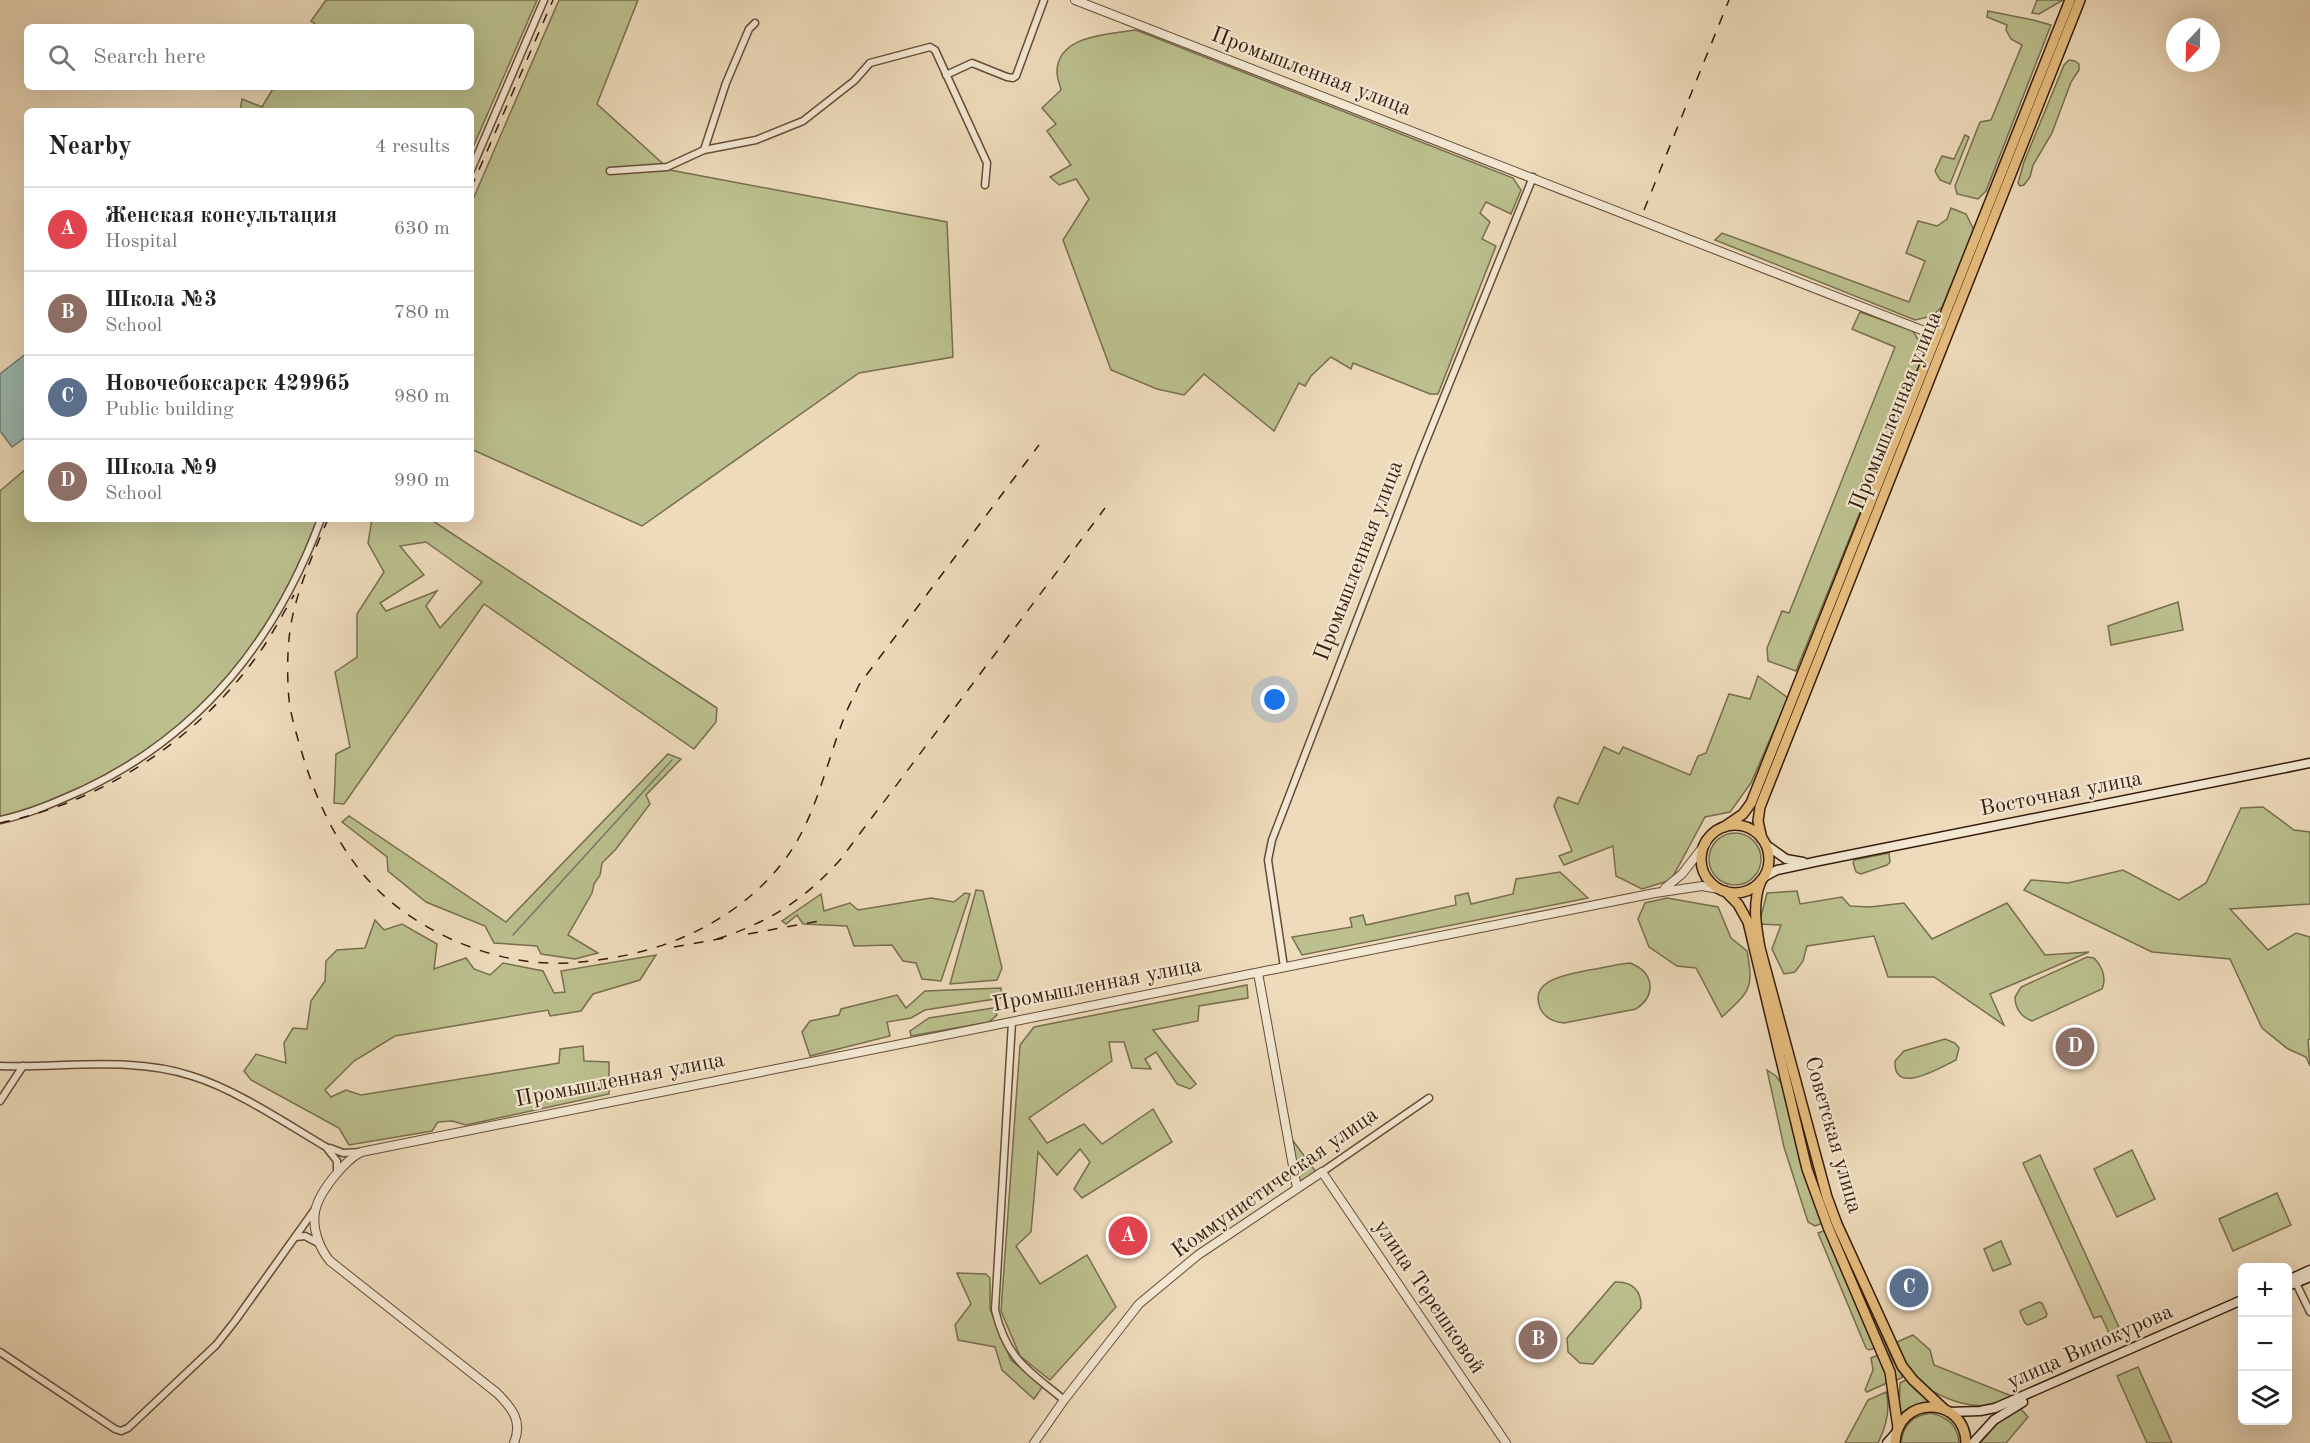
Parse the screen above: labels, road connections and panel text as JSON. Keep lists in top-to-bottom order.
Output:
{
  "streets": {
    "main road": [
      "Промышленная улица",
      "Восточная улица",
      "Советская улица",
      "улица Винокурова"
    ],
    "street": ["Коммунистическая улица", "улица Терешковой"]
  },
  "crossings": [
    ["Промышленная улица", "Восточная улица"],
    ["Промышленная улица", "Советская улица"],
    ["Восточная улица", "Советская улица"],
    ["Советская улица", "улица Винокурова"],
    ["Коммунистическая улица", "улица Терешковой"]
  ],
  "north": "bottom",
  "page": {
    "search": "Search here",
    "heading": ["Nearby", "4 results"],
    "list": [
      {
        "mark": "A",
        "name": "Женская консультация",
        "note": "Hospital",
        "value": "630 m"
      },
      {
        "mark": "B",
        "name": "Школа №3",
        "note": "School",
        "value": "780 m"
      },
      {
        "mark": "C",
        "name": "Новочебоксарск 429965",
        "note": "Public building",
        "value": "980 m"
      },
      {
        "mark": "D",
        "name": "Школа №9",
        "note": "School",
        "value": "990 m"
      }
    ],
    "pins": [
      "D",
      "A",
      "C",
      "B"
    ],
    "map_buttons": ["+", "−"]
  }
}
